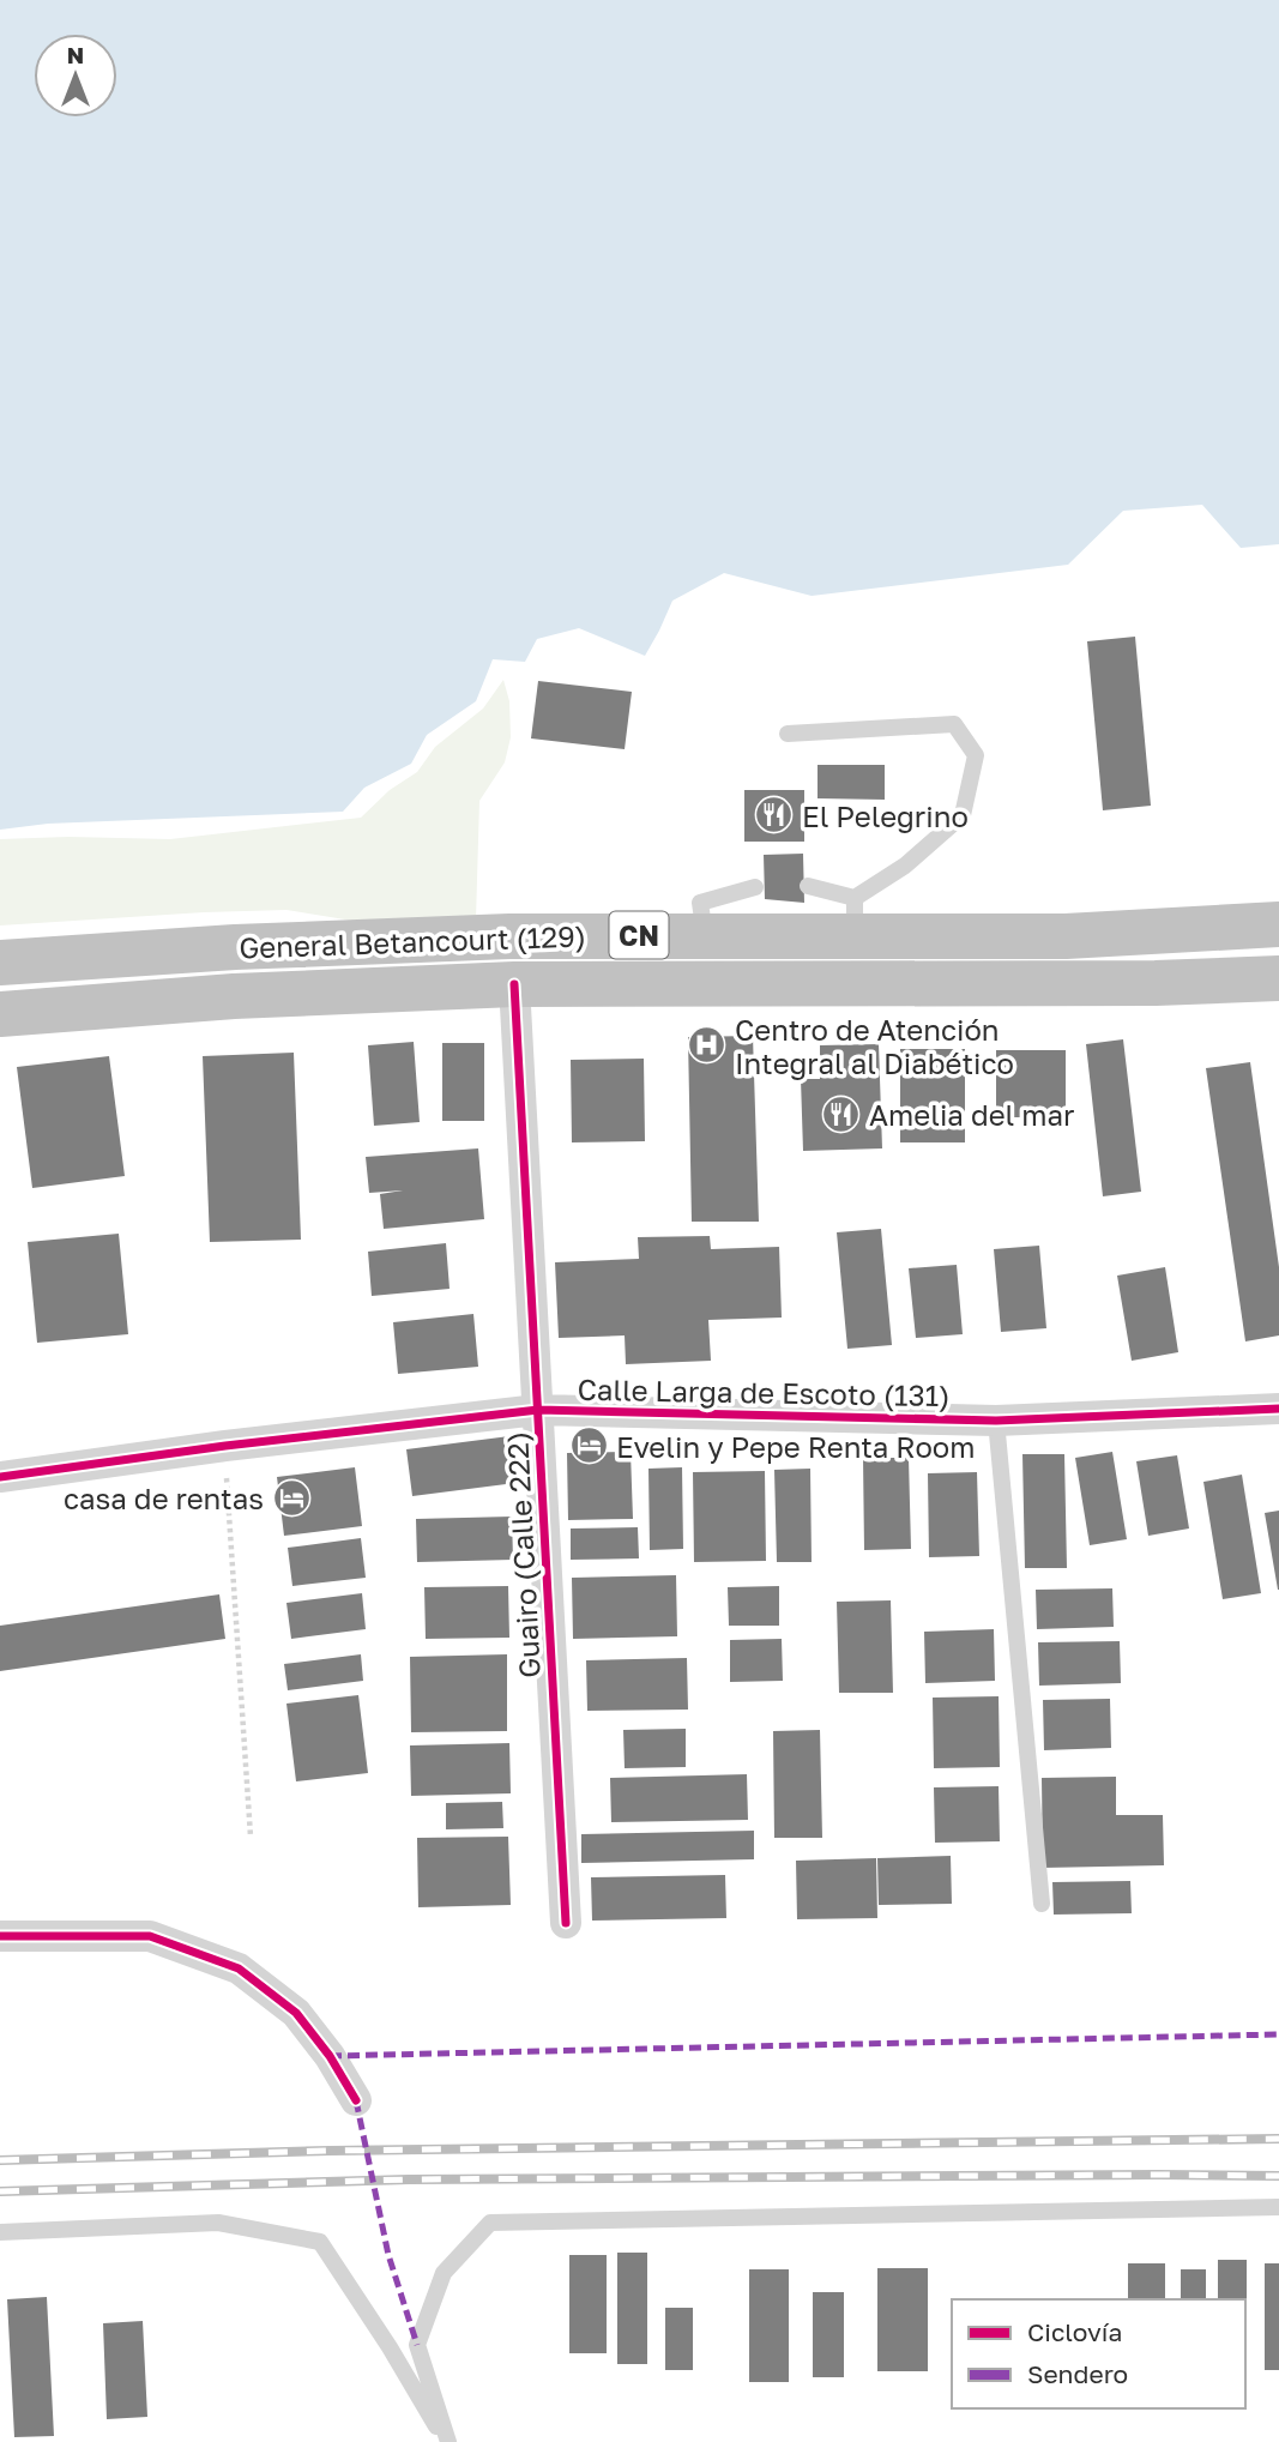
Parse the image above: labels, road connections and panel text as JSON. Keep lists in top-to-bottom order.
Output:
{
  "streets": {
    "highway": ["CN", "General Betancourt (129)"],
    "street": ["Calle Larga de Escoto (131)", "Guairo (Calle 222)"]
  },
  "crossings": [
    ["General Betancourt (129)", "Guairo (Calle 222)"],
    ["Calle Larga de Escoto (131)", "Guairo (Calle 222)"]
  ],
  "places": {
    "restaurant": ["El Pelegrino", "Amelia del mar"],
    "hospital": ["Centro de Atención Integral al Diabético"],
    "hotel": ["Evelin y Pepe Renta Room", "casa de rentas"]
  },
  "legend": ["Ciclovía", "Sendero"],
  "north": "top"
}
